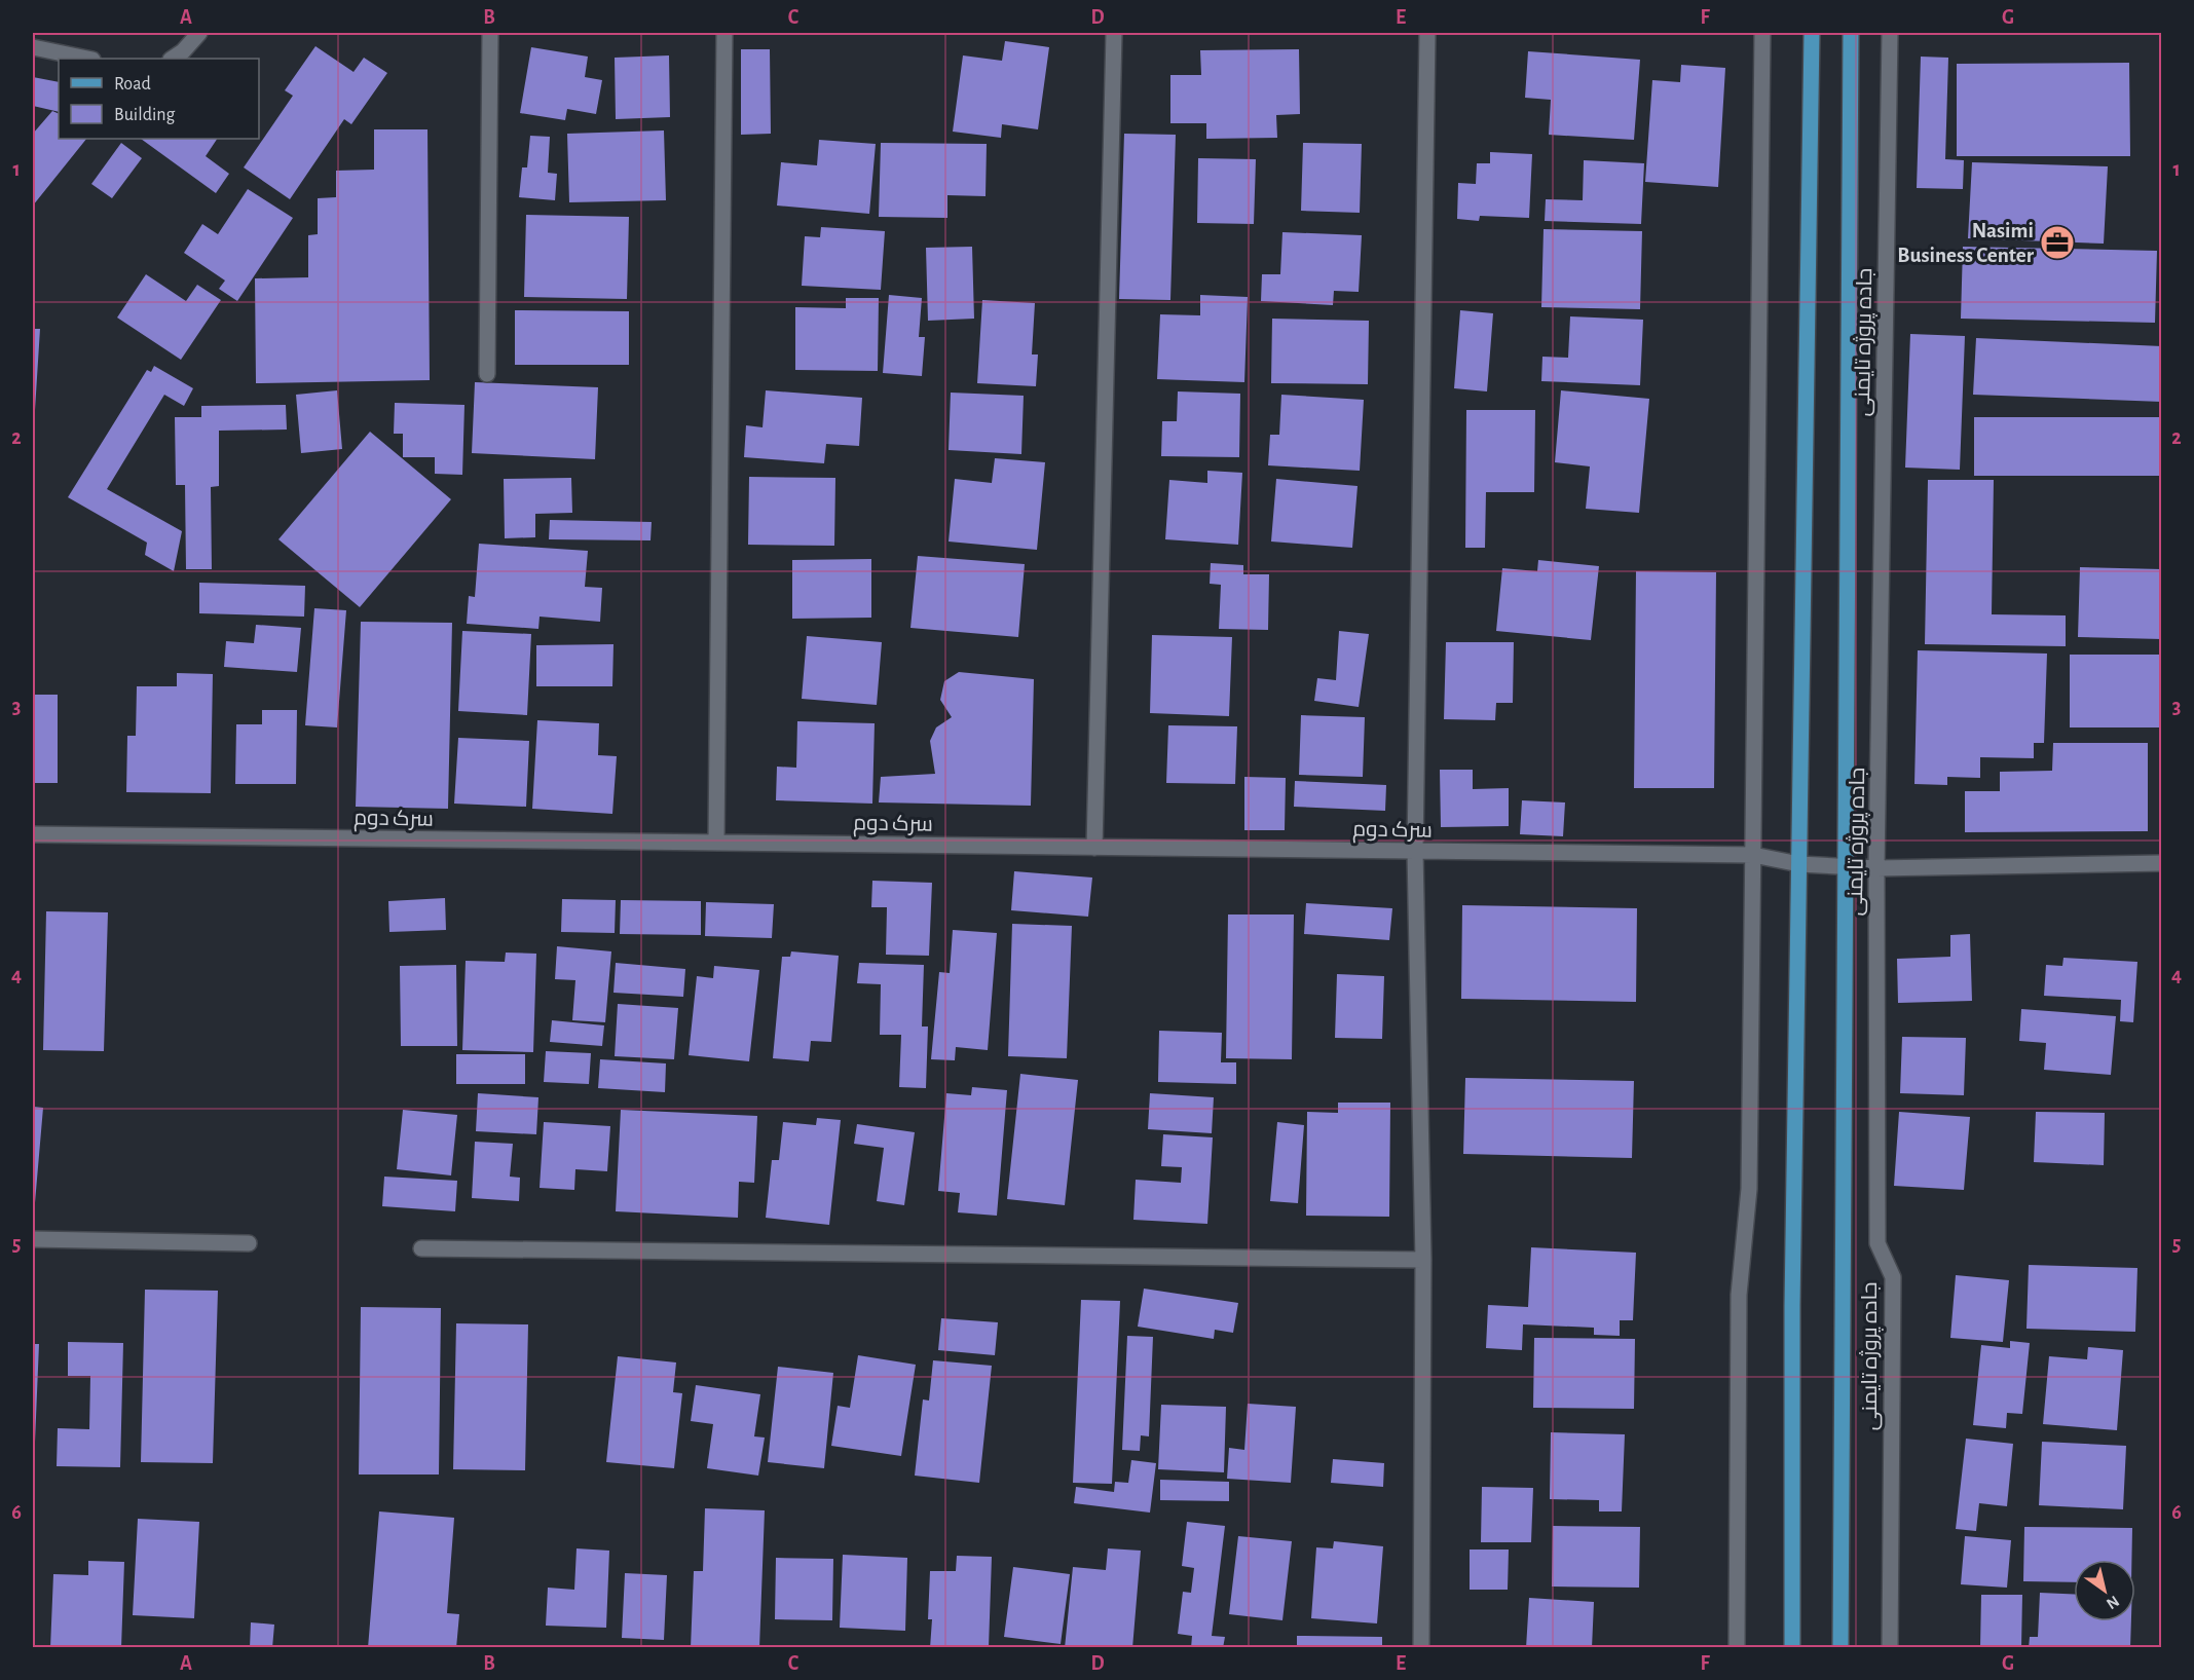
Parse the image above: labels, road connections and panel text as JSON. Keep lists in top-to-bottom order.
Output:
{
  "streets": {
    "main road": ["جاده پروژه تایمنی"],
    "street": ["سرک دوم"]
  },
  "crossings": [
    ["جاده پروژه تایمنی", "سرک دوم"]
  ],
  "places": {
    "office": ["Nasimi Business Center"]
  },
  "legend": ["Road", "Building"],
  "north": "bottom right",
  "grid": {
    "columns": [
      "A",
      "B",
      "C",
      "D",
      "E",
      "F",
      "G"
    ],
    "rows": [
      "1",
      "2",
      "3",
      "4",
      "5",
      "6"
    ]
  }
}
